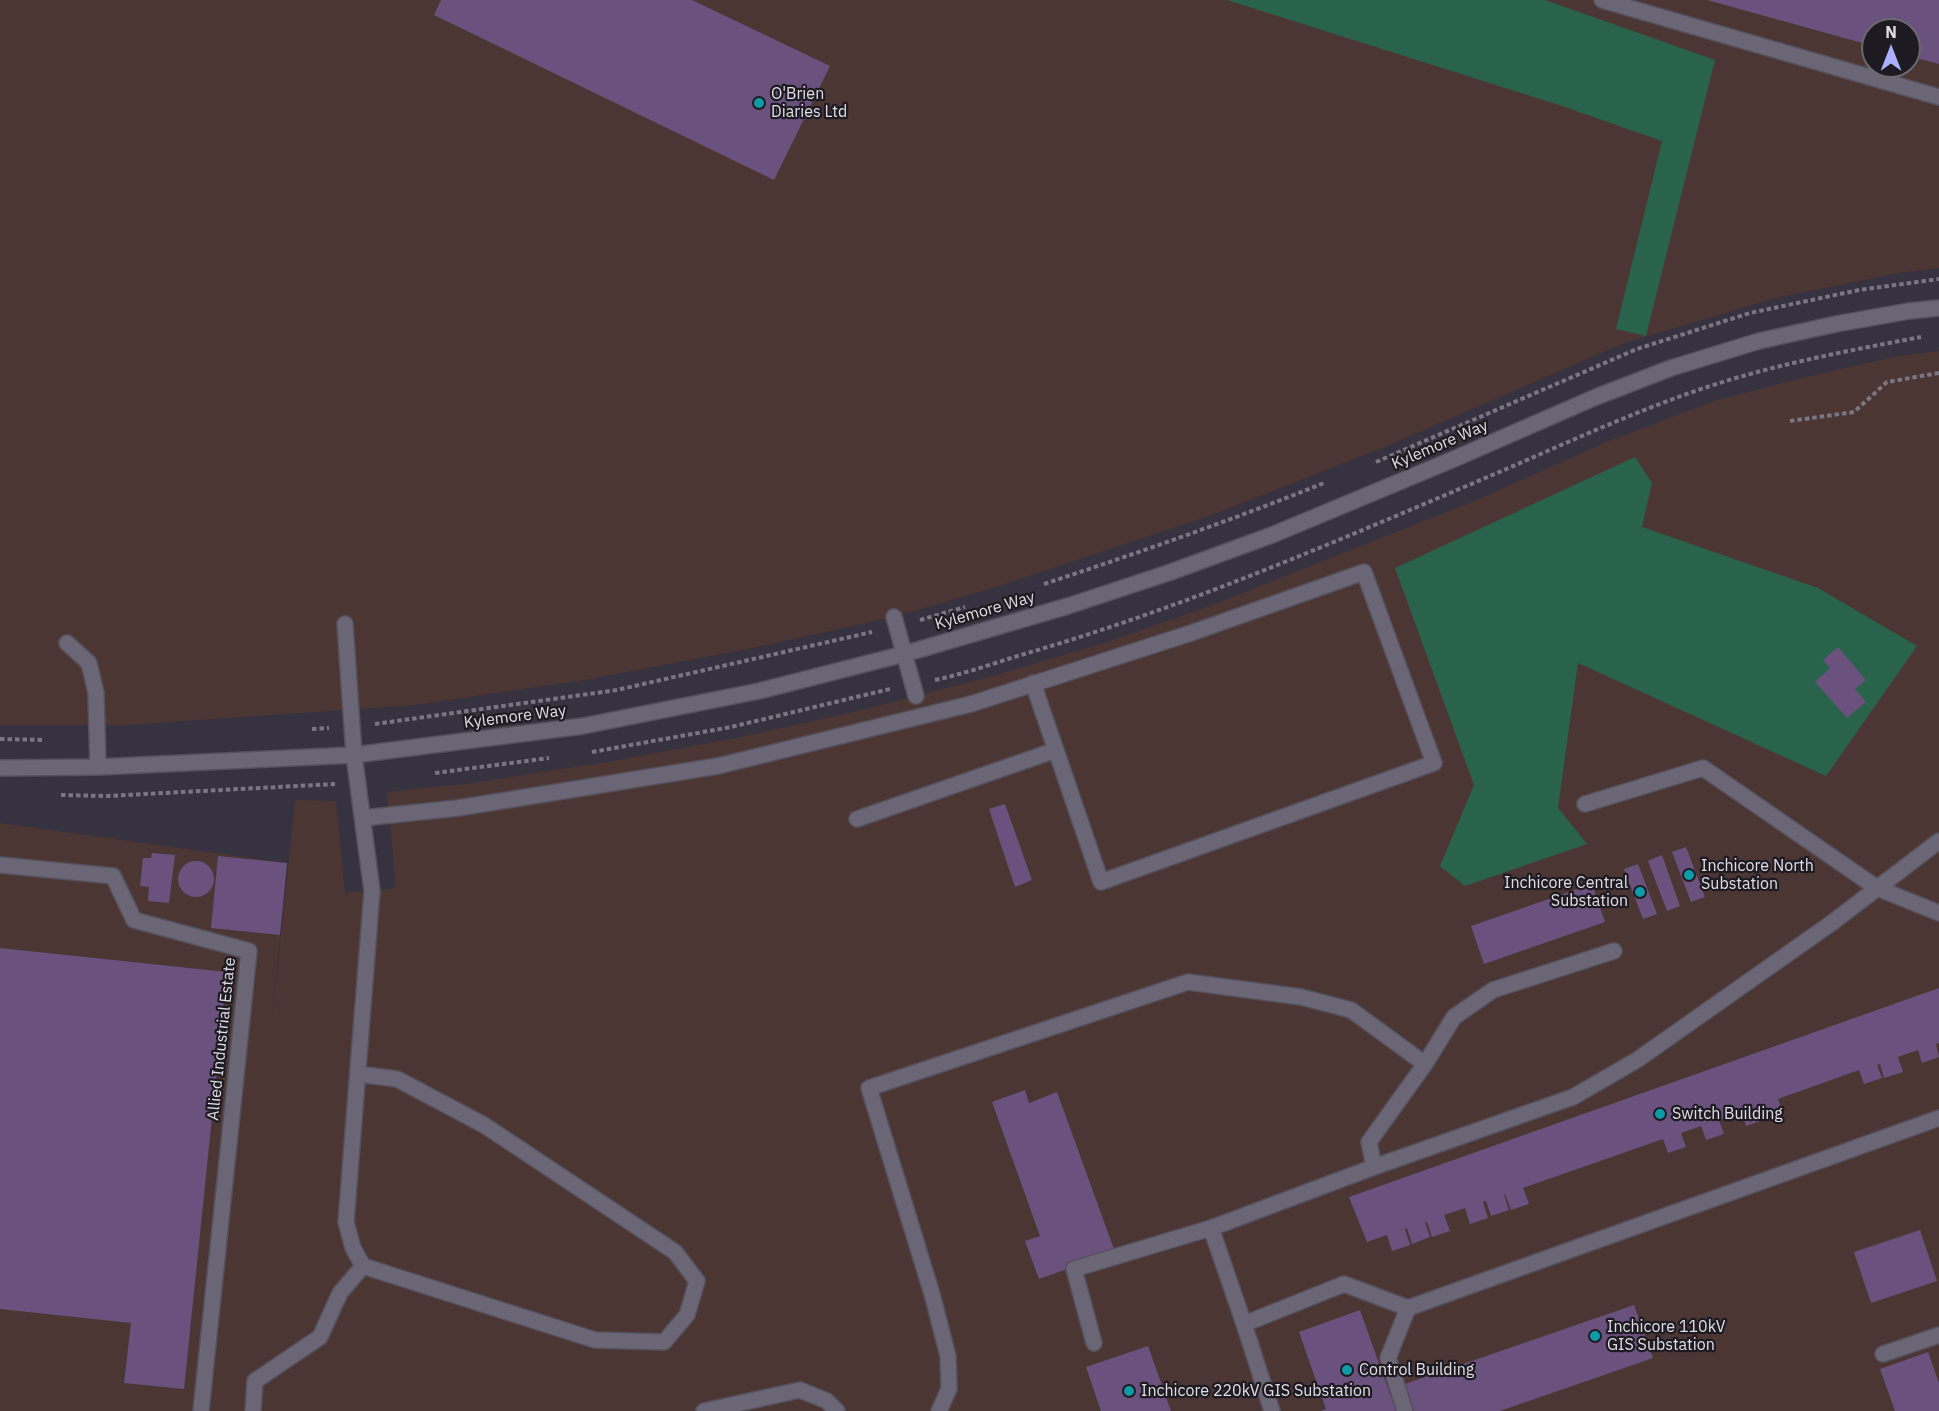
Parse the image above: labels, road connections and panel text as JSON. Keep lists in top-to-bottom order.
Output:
{
  "streets": {
    "street": ["Kylemore Way", "Allied Industrial Estate"]
  },
  "places": [
    "O'Brien Diaries Ltd",
    "Inchicore North Substation",
    "Inchicore Central Substation",
    "Switch Building",
    "Inchicore 110kV GIS Substation",
    "Control Building",
    "Inchicore 220kV GIS Substation"
  ],
  "north": "top"
}
